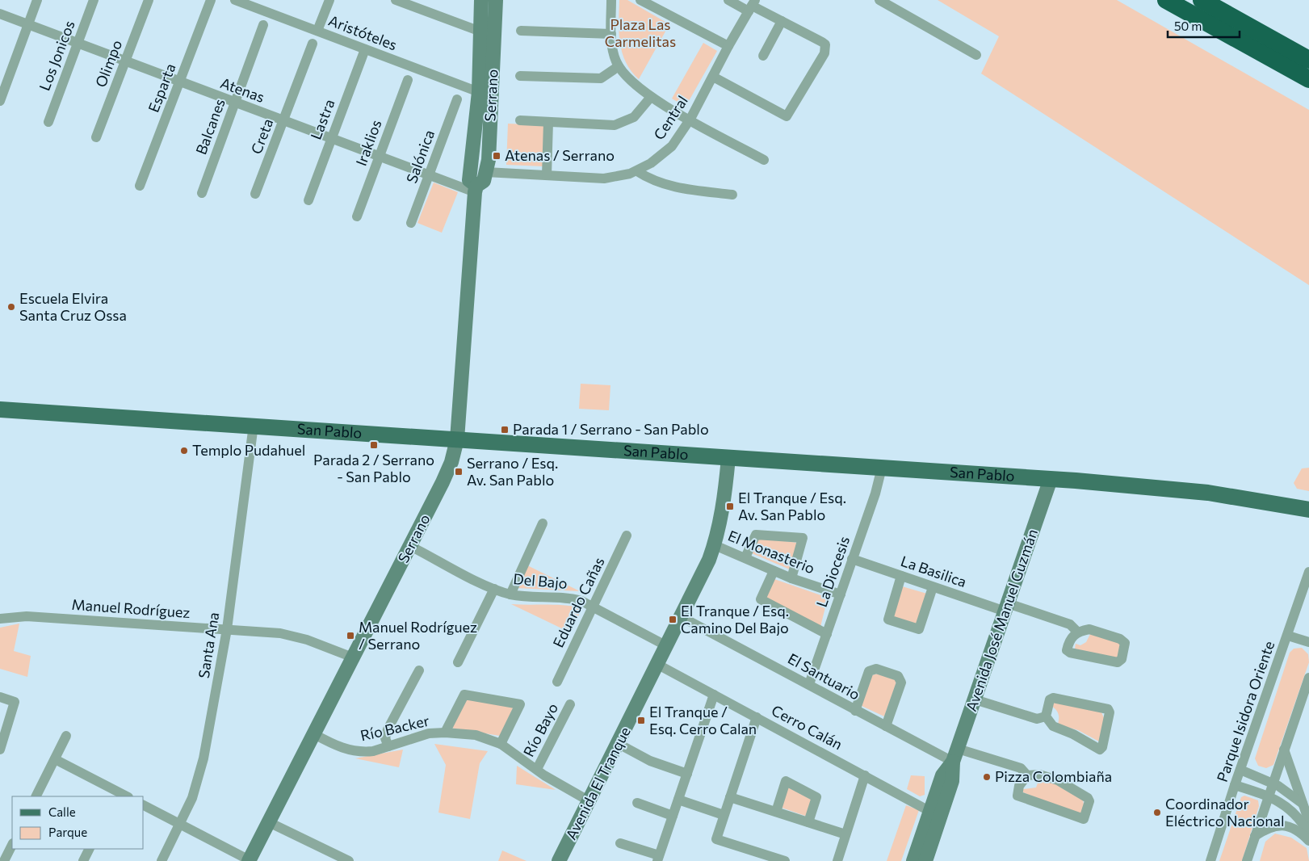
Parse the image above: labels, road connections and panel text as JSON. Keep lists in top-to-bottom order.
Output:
{
  "streets": {
    "main road": [
      "Serrano",
      "San Pablo",
      "Avenida José Manuel Guzmán",
      "Avenida El Tranque"
    ],
    "street": [
      "Aristóteles",
      "Los Jonicos",
      "Olimpo",
      "Esparta",
      "Atenas",
      "Central",
      "Lastra",
      "Balcanes",
      "Creta",
      "Iraklios",
      "Salónica",
      "El Monasterio",
      "La Diocesis",
      "La Basilica",
      "Del Bajo",
      "Eduardo Cañas",
      "Manuel Rodríguez",
      "Santa Ana",
      "El Santuario",
      "Parque Isidora Oriente",
      "Cerro Calán",
      "Río Backer",
      "Río Bayo"
    ]
  },
  "crossings": [
    ["Aristóteles", "Serrano"],
    ["Aristóteles", "Lastra"],
    ["Los Jonicos", "Atenas"],
    ["Olimpo", "Atenas"],
    ["Esparta", "Atenas"],
    ["Atenas", "Serrano"],
    ["Atenas", "Lastra"],
    ["Atenas", "Balcanes"],
    ["Atenas", "Creta"],
    ["Atenas", "Iraklios"],
    ["Atenas", "Salónica"],
    ["Serrano", "Central"],
    ["Serrano", "San Pablo"],
    ["Serrano", "Del Bajo"],
    ["Serrano", "Manuel Rodríguez"],
    ["Serrano", "Río Backer"],
    ["San Pablo", "La Diocesis"],
    ["San Pablo", "Avenida José Manuel Guzmán"],
    ["San Pablo", "Santa Ana"],
    ["San Pablo", "Avenida El Tranque"],
    ["El Monasterio", "La Diocesis"],
    ["El Monasterio", "Avenida El Tranque"],
    ["La Diocesis", "La Basilica"],
    ["La Diocesis", "El Santuario"],
    ["La Basilica", "Avenida José Manuel Guzmán"],
    ["Del Bajo", "Eduardo Cañas"],
    ["Del Bajo", "Avenida El Tranque"],
    ["Manuel Rodríguez", "Santa Ana"],
    ["Avenida José Manuel Guzmán", "El Santuario"],
    ["Avenida José Manuel Guzmán", "Cerro Calán"],
    ["El Santuario", "Avenida El Tranque"],
    ["Cerro Calán", "Avenida El Tranque"],
    ["Río Backer", "Río Bayo"],
    ["Río Backer", "Avenida El Tranque"]
  ],
  "parks": ["Plaza Las Carmelitas"],
  "places": {
    "transit": [
      "Atenas / Serrano",
      "Parada 1 / Serrano - San Pablo",
      "Parada 2 / Serrano - San Pablo",
      "Serrano / Esq. Av. San Pablo",
      "El Tranque / Esq. Av. San Pablo",
      "El Tranque / Esq. Camino Del Bajo",
      "Manuel Rodríguez / Serrano",
      "El Tranque / Esq. Cerro Calan"
    ],
    "other": [
      "Escuela Elvira Santa Cruz Ossa",
      "Templo Pudahuel",
      "Pizza Colombiaña",
      "Coordinador Eléctrico Nacional"
    ]
  },
  "legend": ["Calle", "Parque"],
  "scale_bar": "50 m"
}
